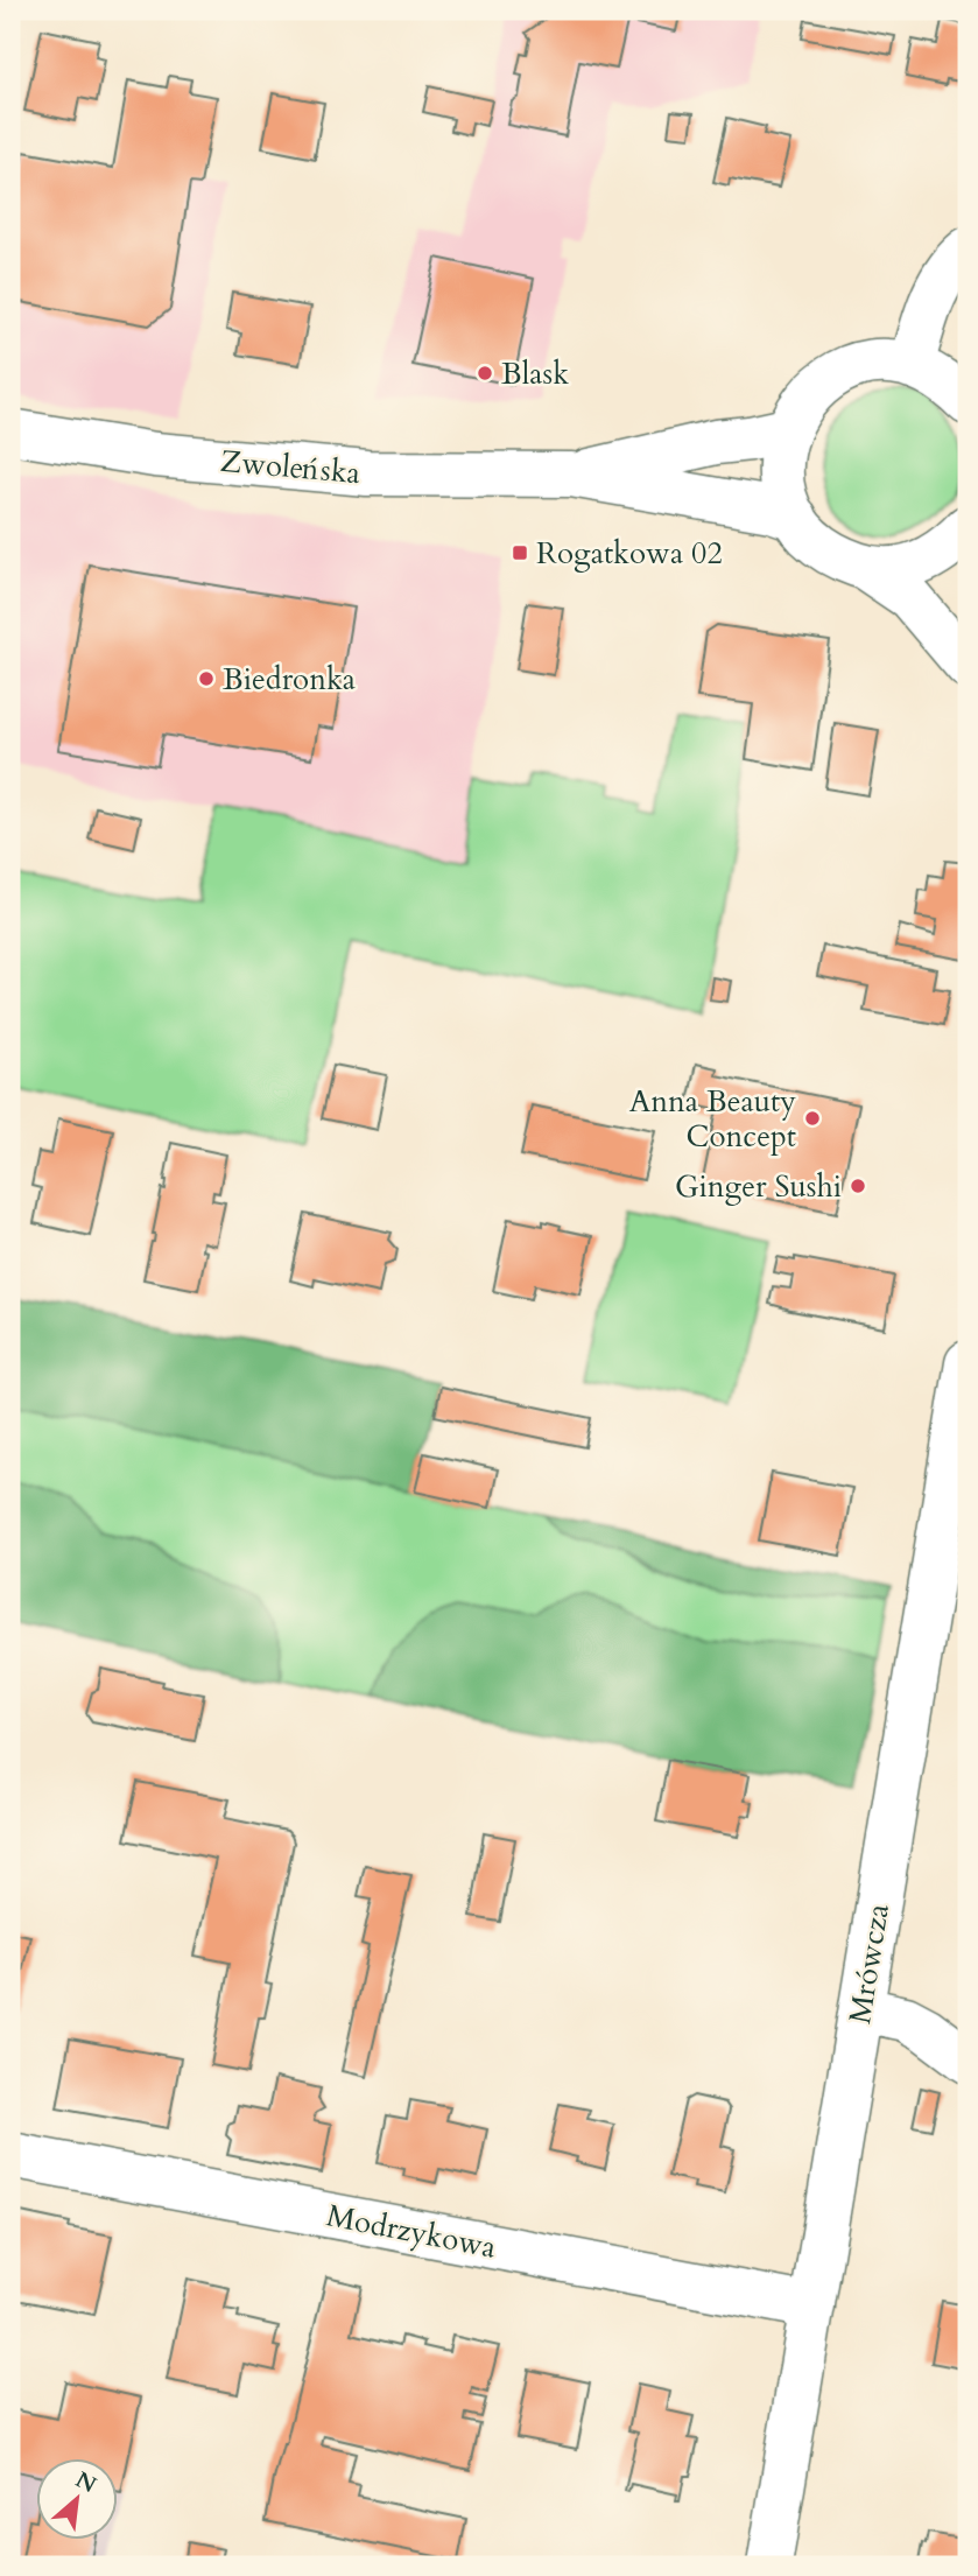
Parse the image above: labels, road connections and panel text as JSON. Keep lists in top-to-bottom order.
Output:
{
  "streets": {
    "street": ["Zwoleńska", "Mrówcza", "Modrzykowa"]
  },
  "crossings": [
    ["Mrówcza", "Modrzykowa"]
  ],
  "places": {
    "other": [
      "Blask",
      "Biedronka",
      "Anna Beauty Concept",
      "Ginger Sushi"
    ],
    "transit": ["Rogatkowa 02"]
  },
  "north": "top right"
}
